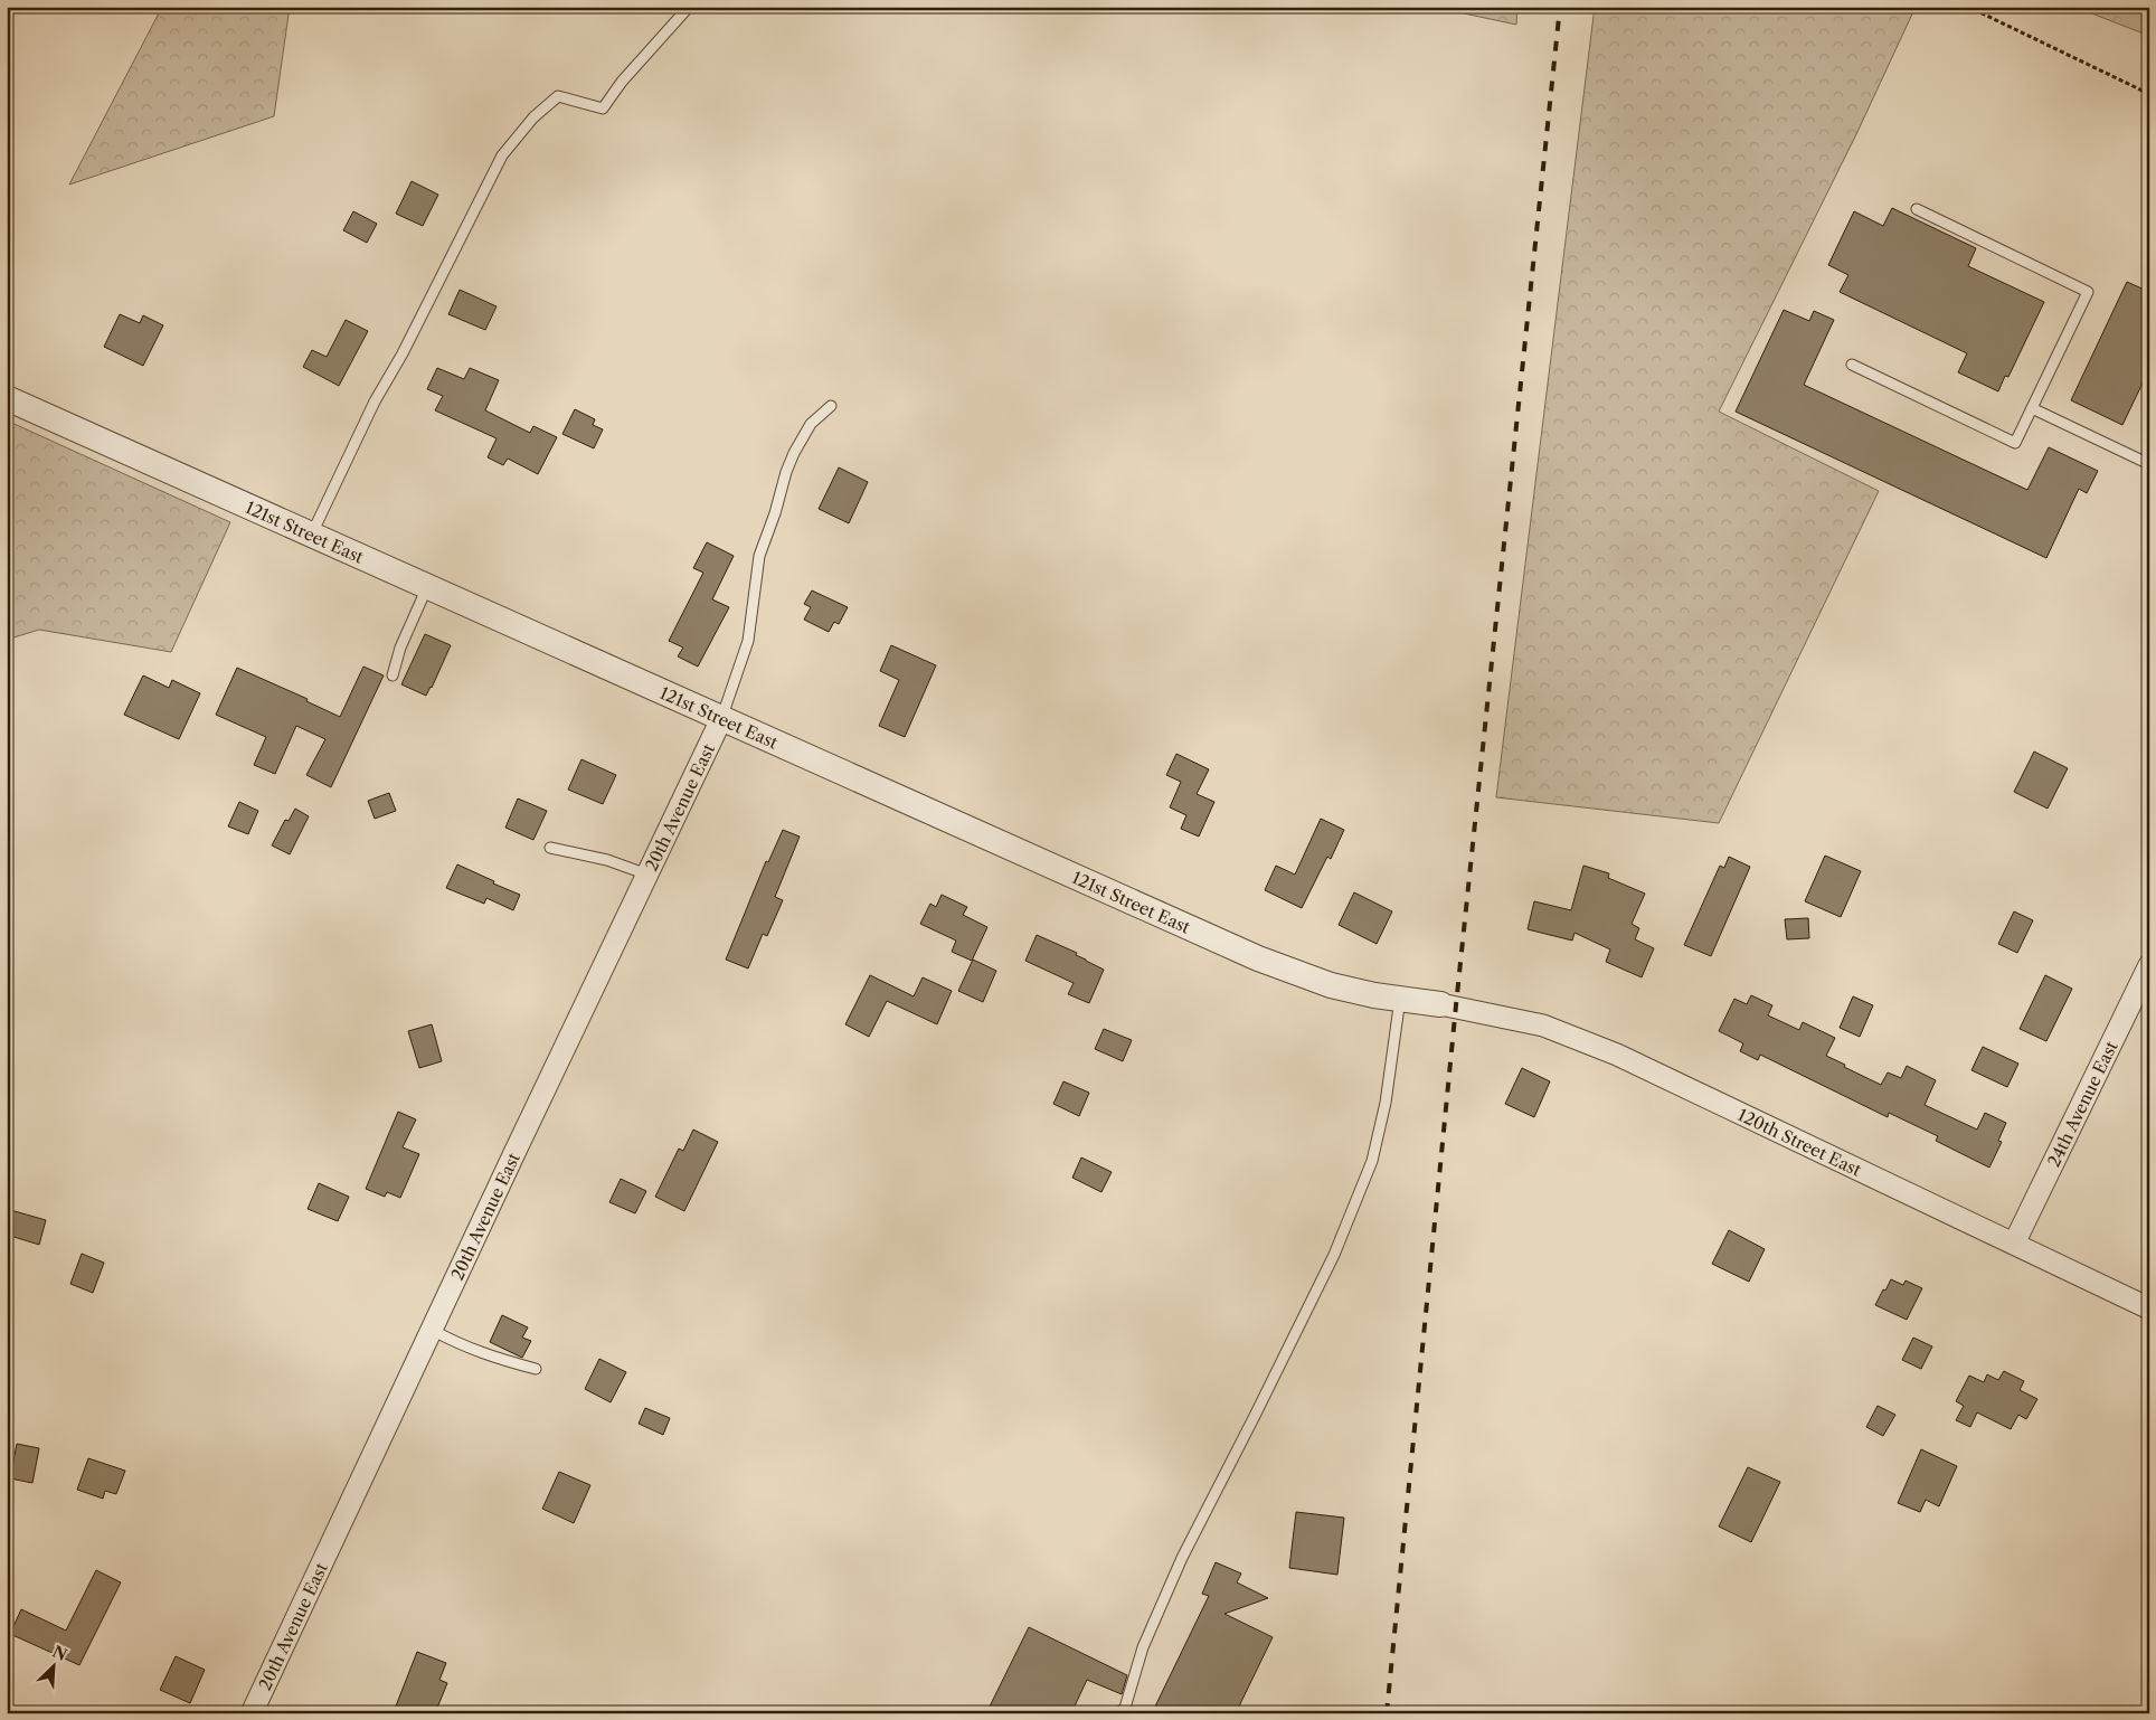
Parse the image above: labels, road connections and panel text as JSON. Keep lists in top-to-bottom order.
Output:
{
  "streets": {
    "street": [
      "121st Street East",
      "20th Avenue East",
      "24th Avenue East",
      "120th Street East"
    ]
  },
  "crossings": [
    ["121st Street East", "20th Avenue East"],
    ["121st Street East", "120th Street East"],
    ["24th Avenue East", "120th Street East"]
  ],
  "north": "top right"
}
